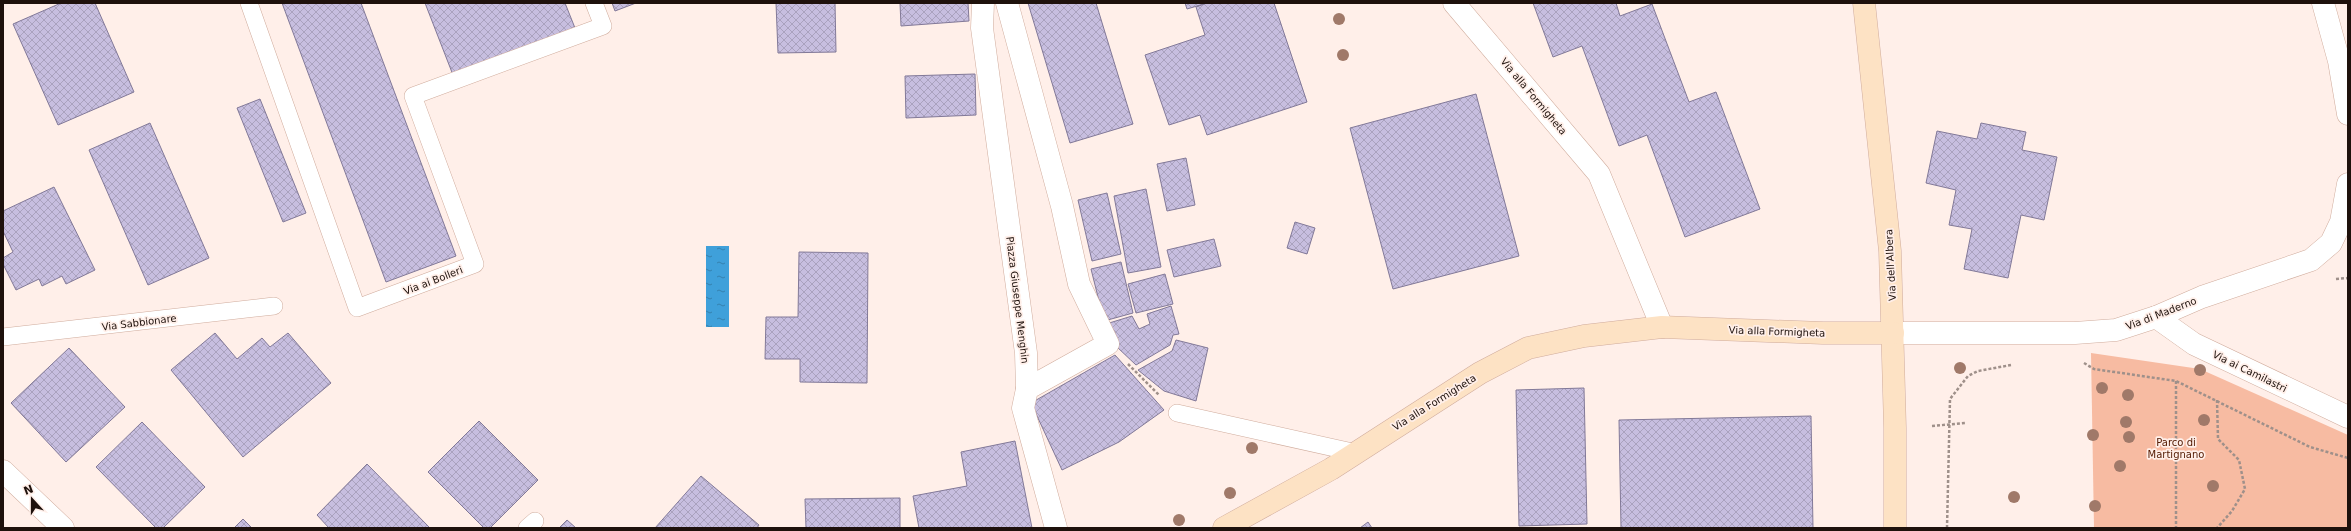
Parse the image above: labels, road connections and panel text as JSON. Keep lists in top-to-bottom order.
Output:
{
  "streets": {
    "street": [
      "Via alla Formigheta",
      "Via dell'Albera",
      "Piazza Giuseppe Menghin",
      "Via di Maderno",
      "Via ai Camilastri"
    ],
    "lane": ["Via ai Bolleri", "Via Sabbionare"]
  },
  "crossings": [
    ["Via alla Formigheta", "Via dell'Albera"],
    ["Via alla Formigheta", "Via di Maderno"],
    ["Via dell'Albera", "Via di Maderno"],
    ["Via di Maderno", "Via ai Camilastri"]
  ],
  "parks": ["Parco di Martignano"],
  "north": "top"
}
